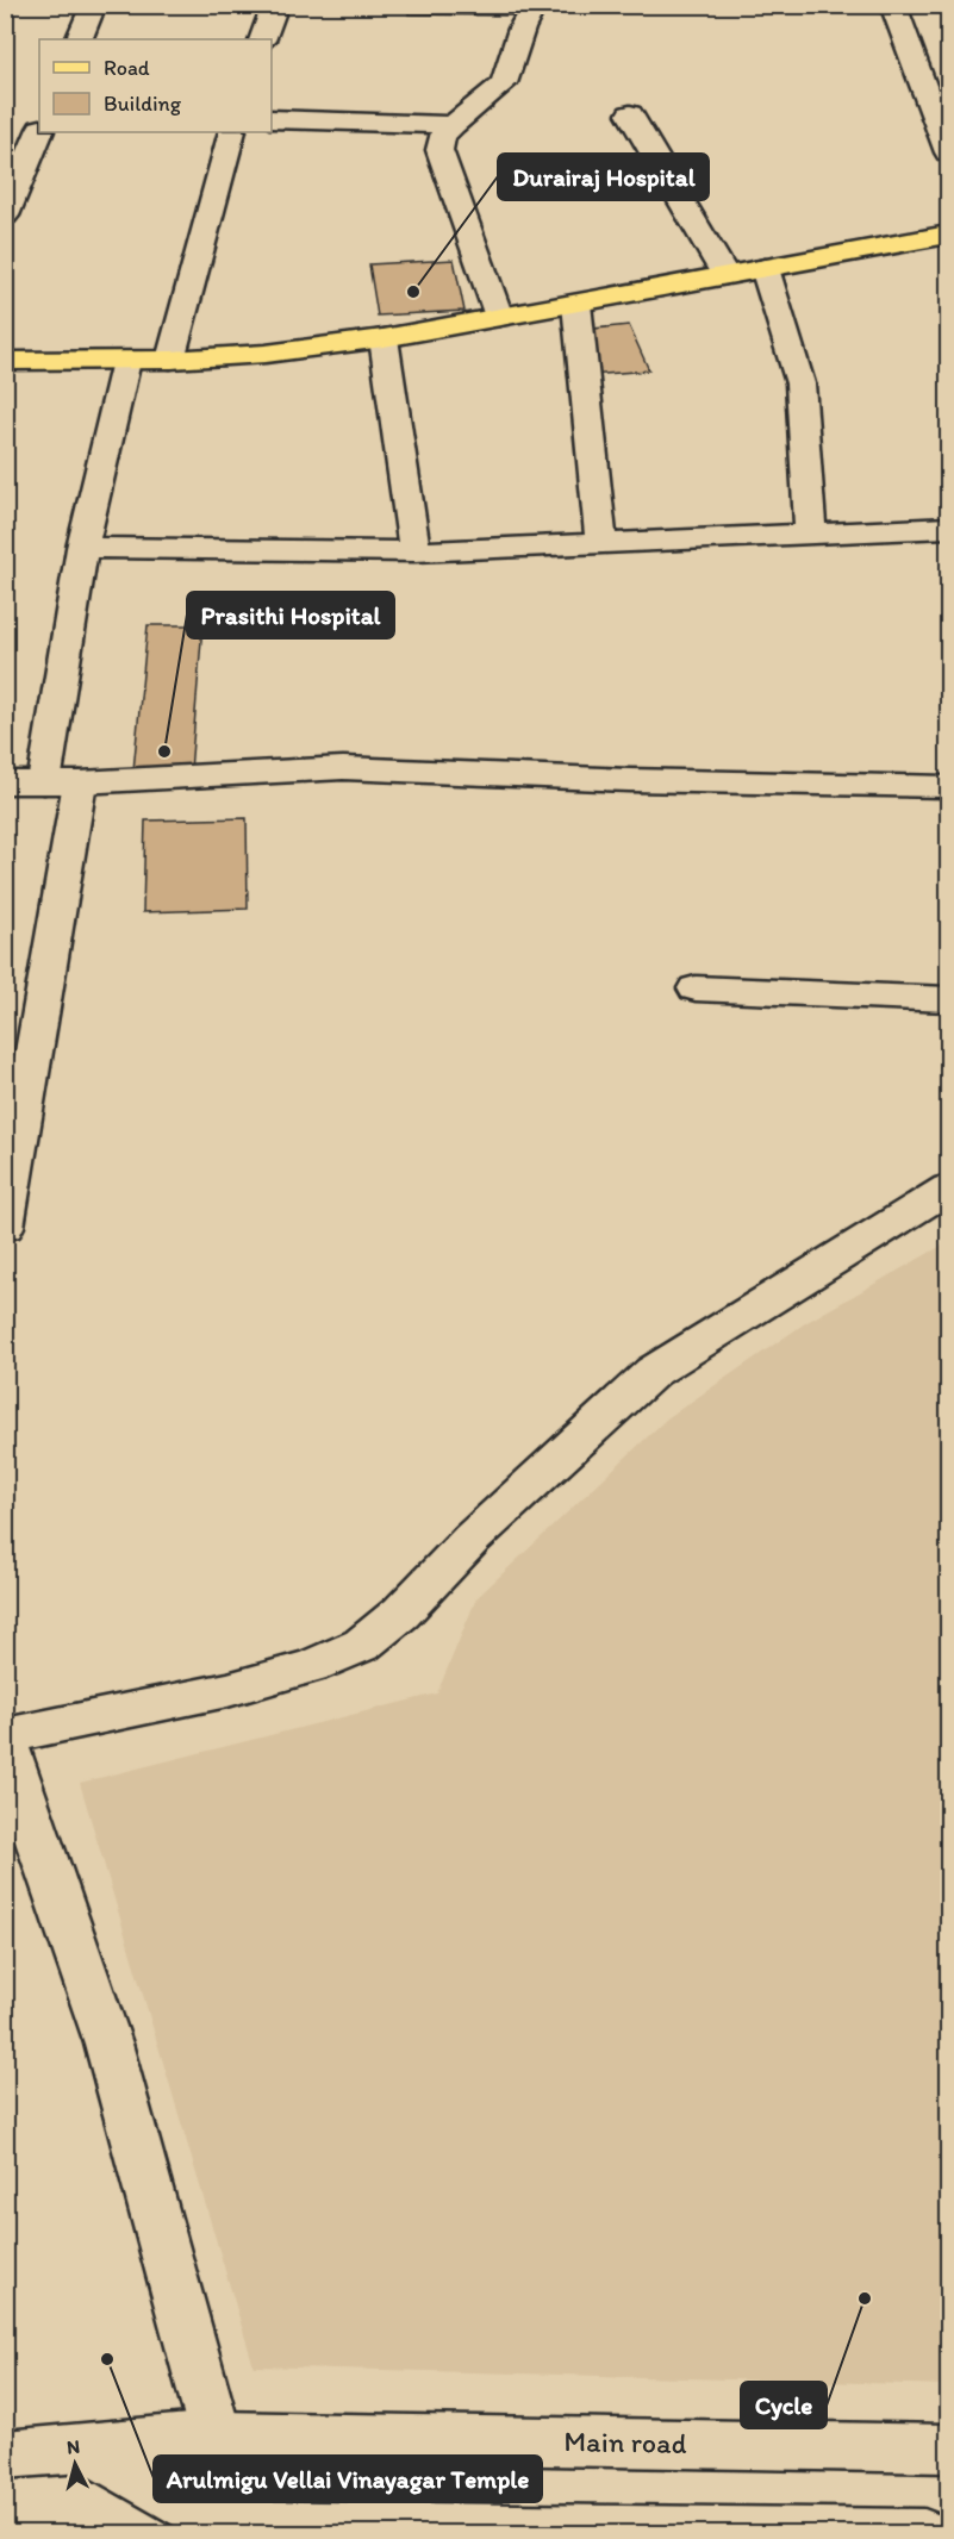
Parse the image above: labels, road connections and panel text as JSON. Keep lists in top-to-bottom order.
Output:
{
  "streets": {
    "street": ["Main road"]
  },
  "places": [
    "Durairaj Hospital",
    "Prasithi Hospital",
    "Cycle",
    "Arulmigu Vellai Vinayagar Temple"
  ],
  "legend": ["Road", "Building"],
  "north": "top"
}
